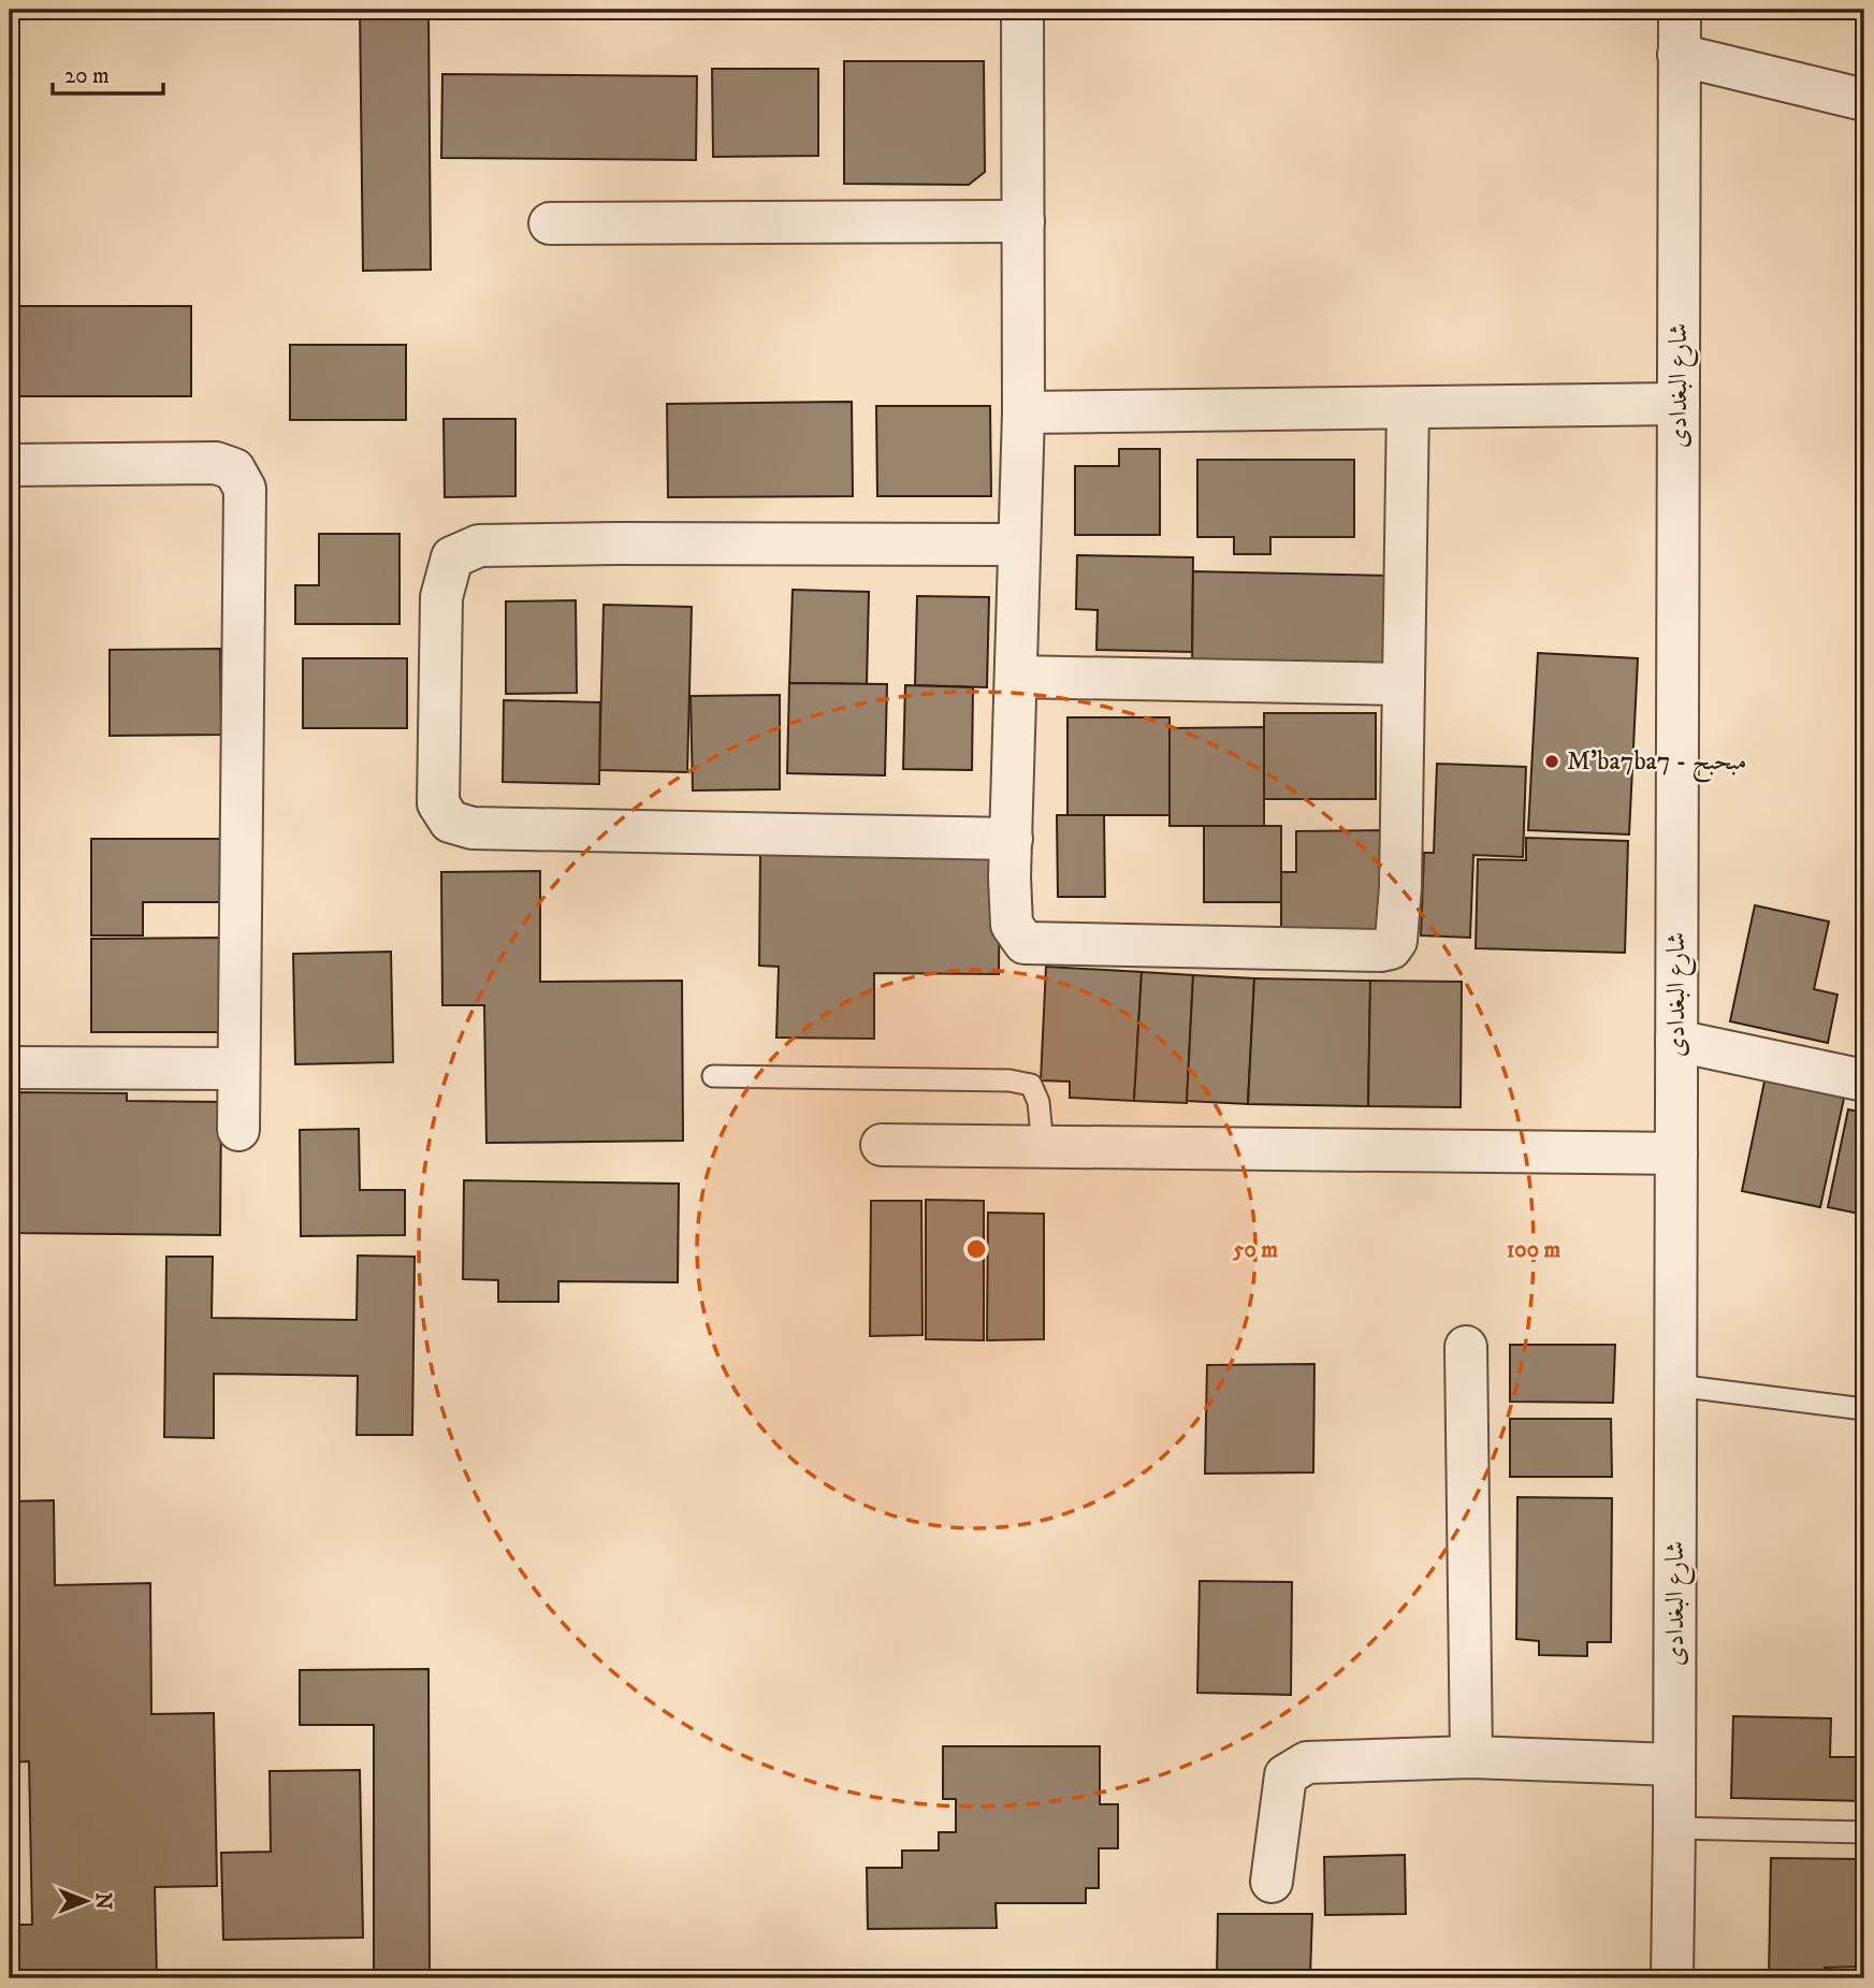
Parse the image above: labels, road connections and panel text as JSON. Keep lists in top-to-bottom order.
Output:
{
  "streets": {
    "street": ["شارع البغدادى"]
  },
  "places": ["M'ba7ba7 - مبحبح"],
  "scale_bar": "20 m",
  "north": "right",
  "rings": ["50 m", "100 m"]
}
